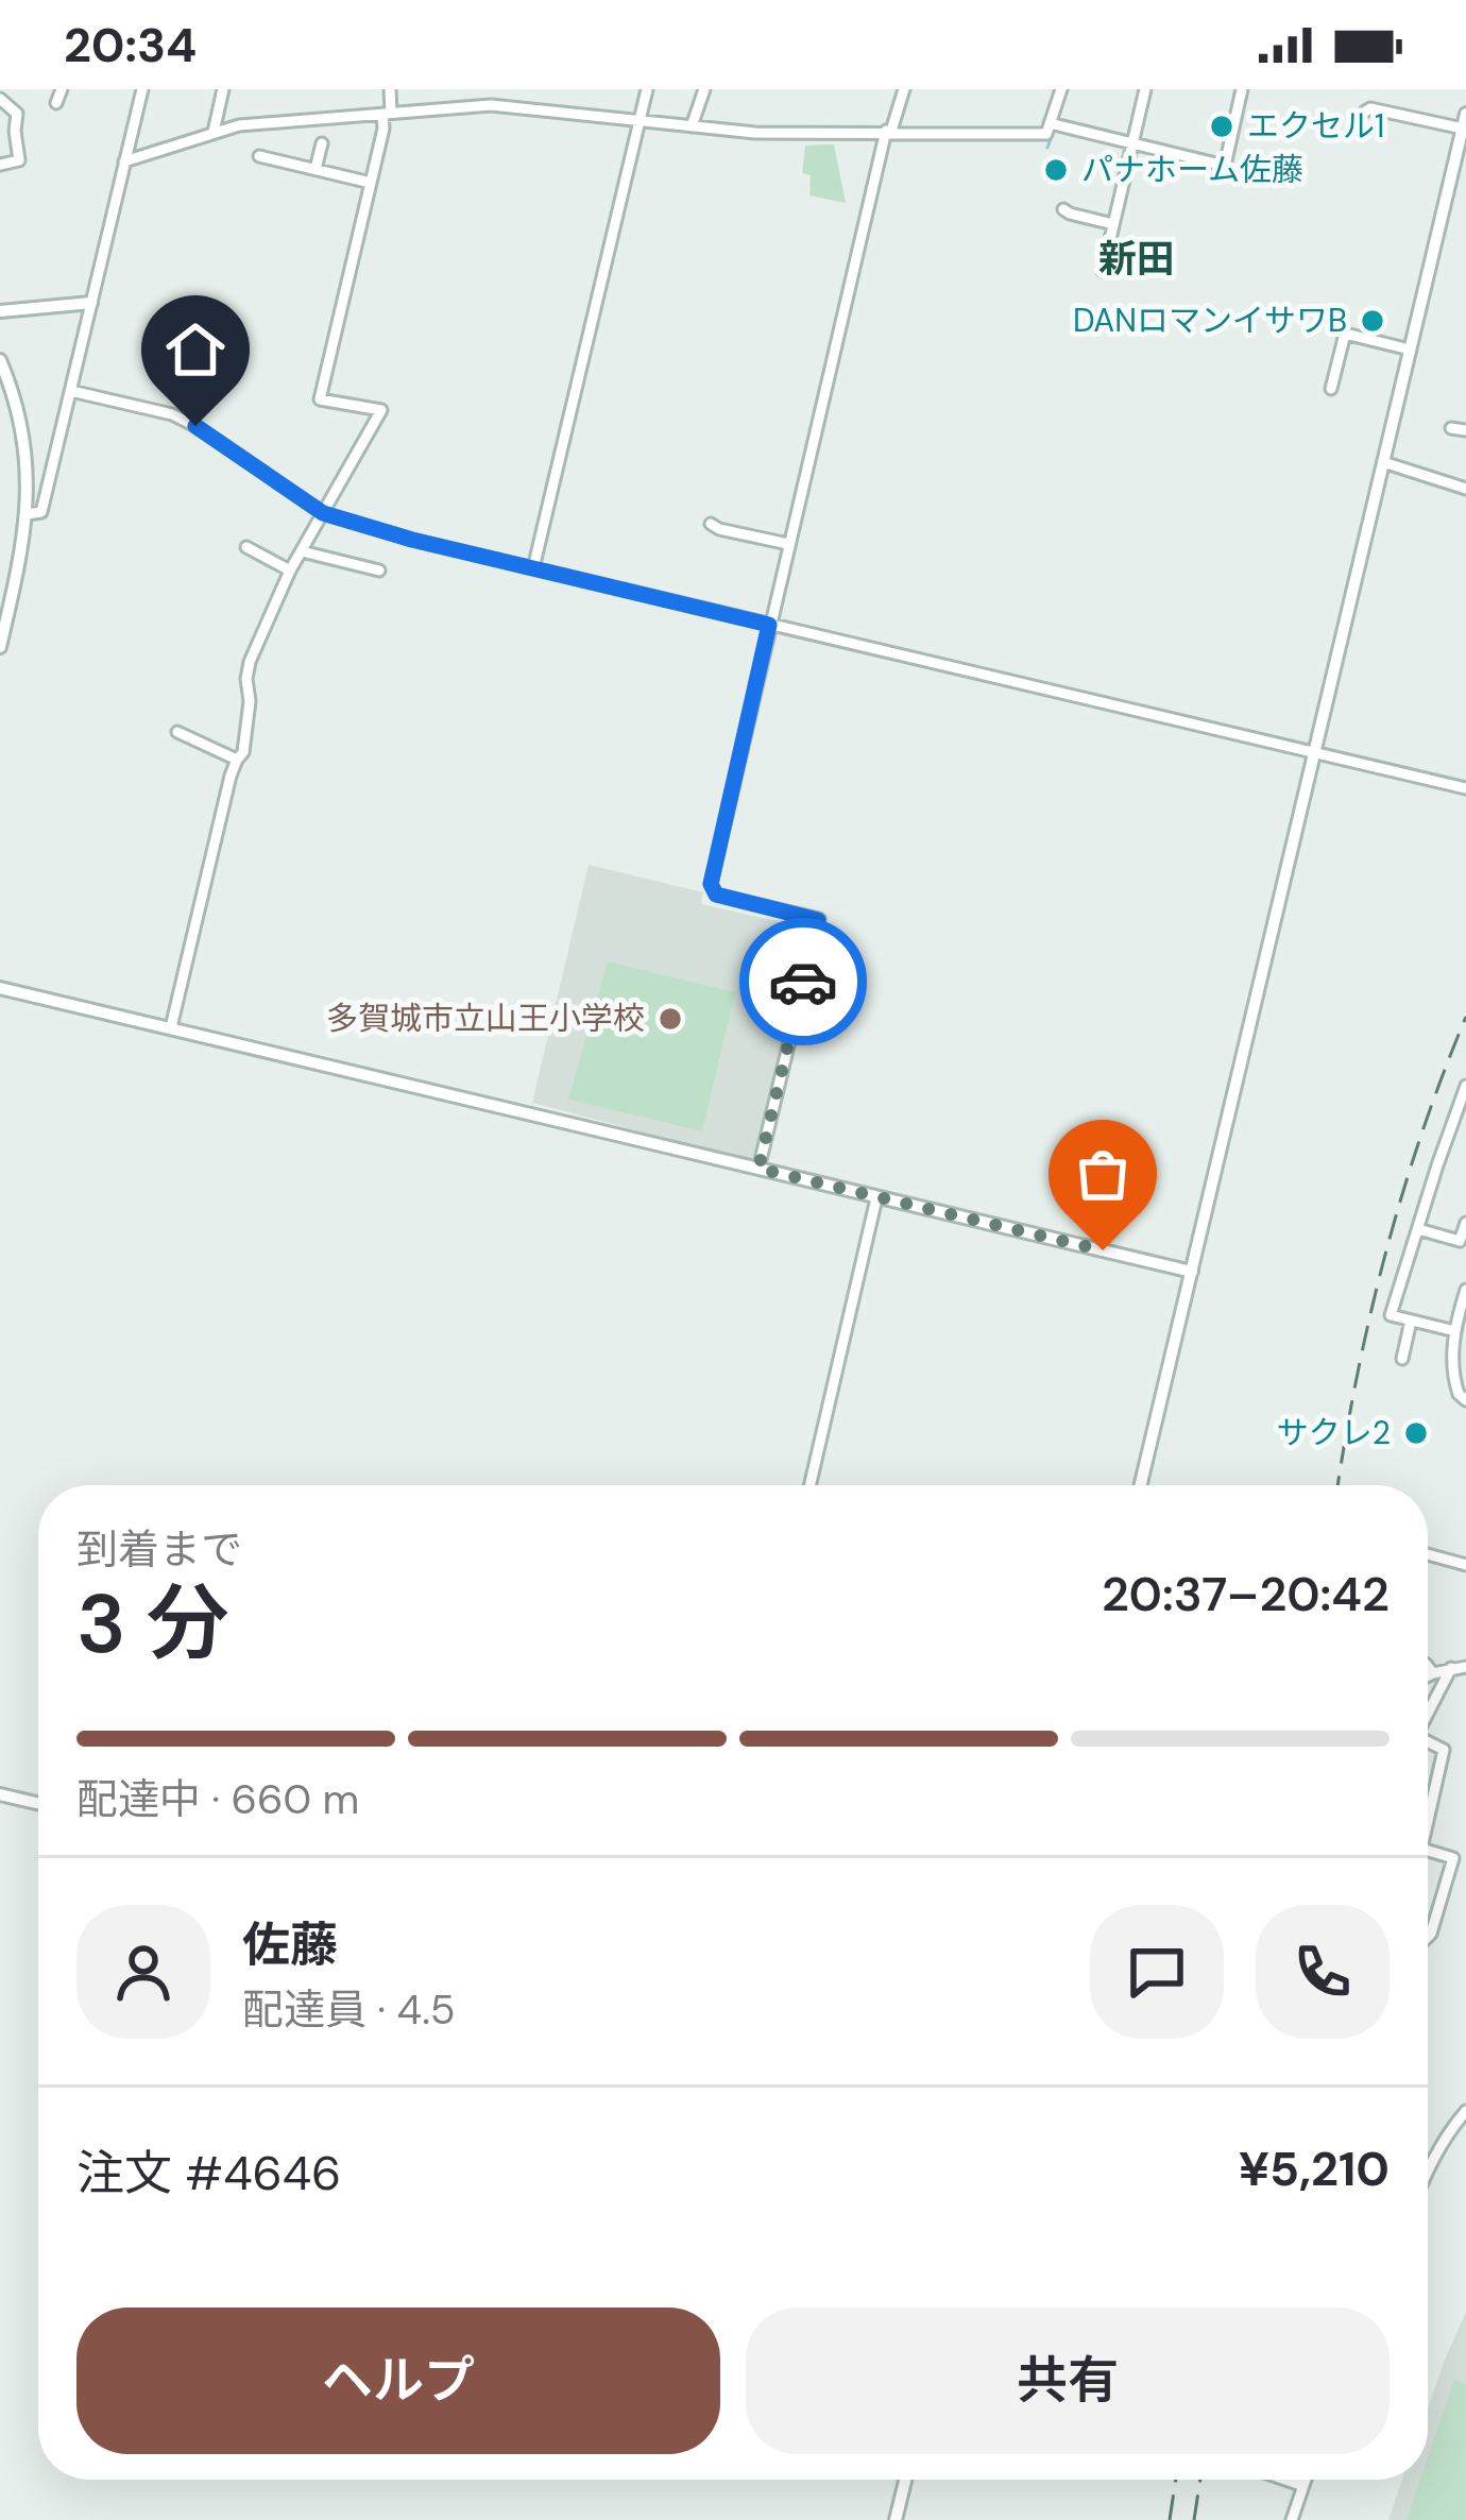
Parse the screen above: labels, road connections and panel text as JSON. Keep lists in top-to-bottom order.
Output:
{
  "districts": ["新田"],
  "places": [
    "エクセル1",
    "パナホーム佐藤",
    "DANロマンイサワB",
    "多賀城市立山王小学校",
    "サクレ2"
  ],
  "page": {
    "status": "20:34",
    "heading": ["3 分", "到着まで", "20:37–20:42"],
    "panel": [
      "佐藤",
      "配達員 · 4.5",
      "注文 #4646",
      "¥5,210"
    ],
    "bar": "配達中 · 660 m",
    "buttons": ["ヘルプ", "共有"]
  }
}
